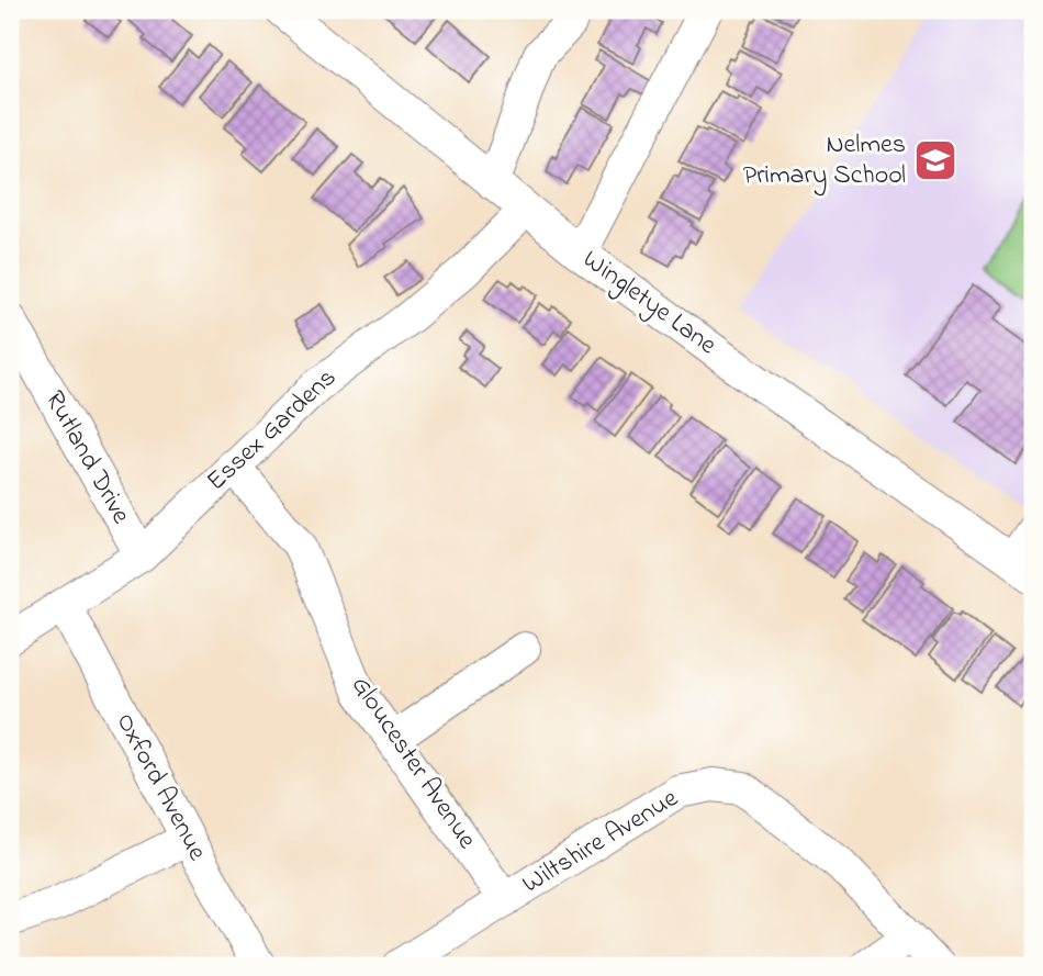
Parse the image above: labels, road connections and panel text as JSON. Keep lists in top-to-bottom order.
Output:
{
  "streets": {
    "street": [
      "Wingletye Lane",
      "Essex Gardens",
      "Rutland Drive",
      "Gloucester Avenue",
      "Oxford Avenue",
      "Wiltshire Avenue"
    ]
  },
  "crossings": [
    ["Wingletye Lane", "Essex Gardens"],
    ["Essex Gardens", "Rutland Drive"],
    ["Essex Gardens", "Gloucester Avenue"],
    ["Essex Gardens", "Oxford Avenue"],
    ["Gloucester Avenue", "Wiltshire Avenue"]
  ],
  "places": {
    "school or university": ["Nelmes Primary School"]
  }
}
